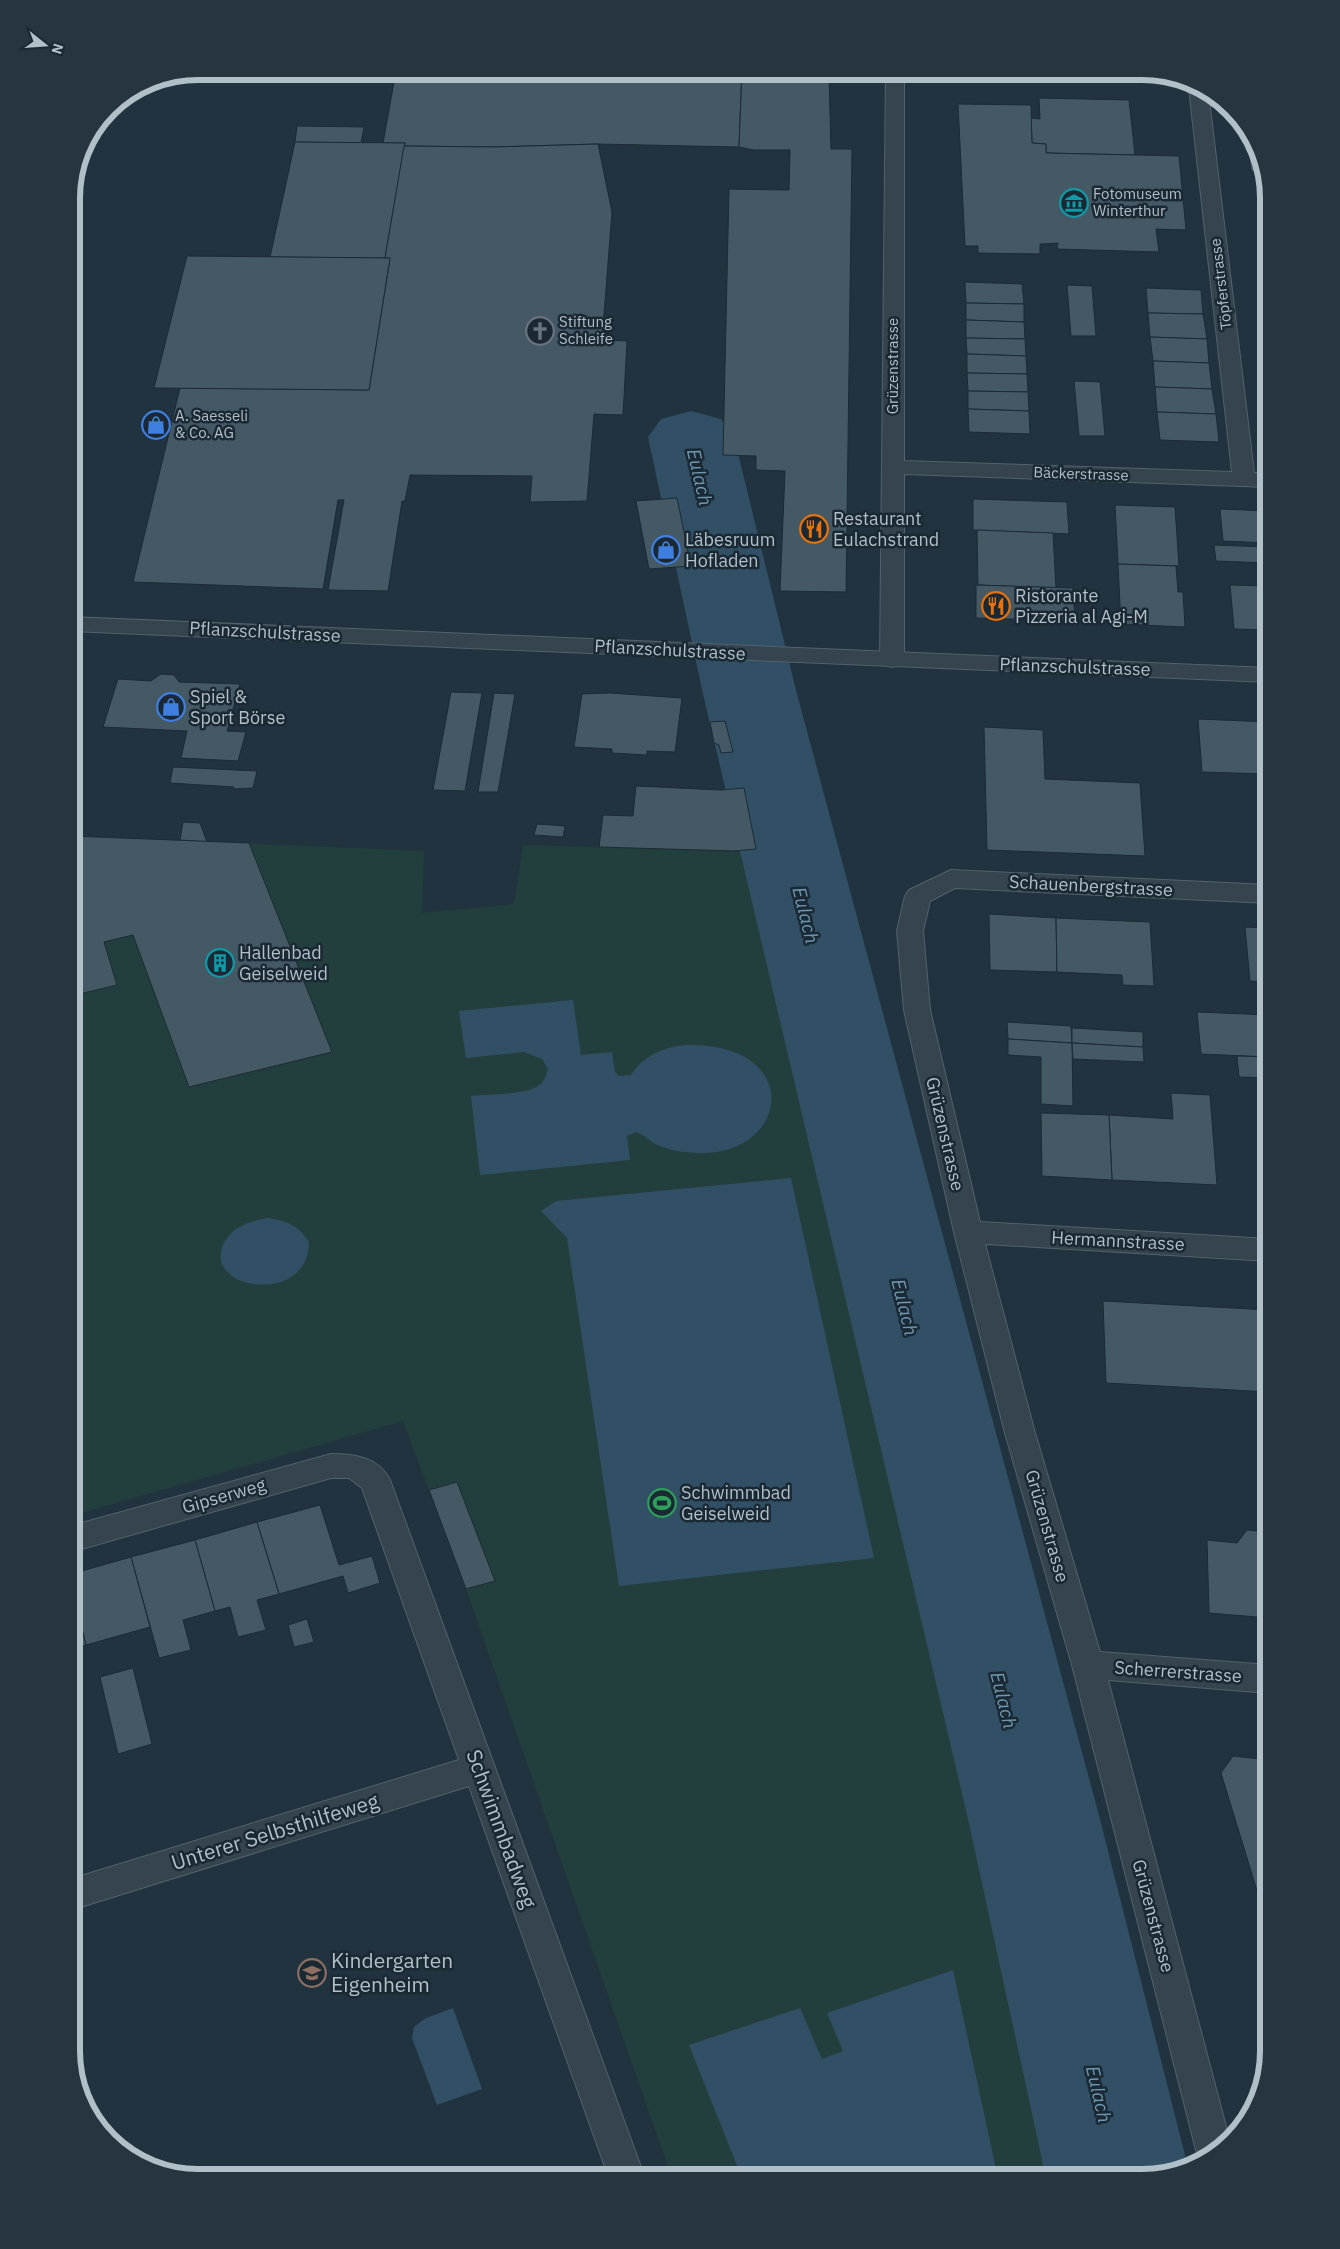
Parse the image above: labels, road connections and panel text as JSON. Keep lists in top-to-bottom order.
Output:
{
  "streets": {
    "street": [
      "Töpferstrasse",
      "Grüzenstrasse",
      "Bäckerstrasse",
      "Pflanzschulstrasse",
      "Schauenbergstrasse",
      "Hermannstrasse",
      "Gipserweg",
      "Scherrerstrasse",
      "Schwimmbadweg",
      "Unterer Selbsthilfeweg"
    ]
  },
  "crossings": [
    ["Töpferstrasse", "Bäckerstrasse"],
    ["Grüzenstrasse", "Bäckerstrasse"],
    ["Grüzenstrasse", "Pflanzschulstrasse"],
    ["Grüzenstrasse", "Schauenbergstrasse"],
    ["Grüzenstrasse", "Hermannstrasse"],
    ["Grüzenstrasse", "Scherrerstrasse"],
    ["Gipserweg", "Schwimmbadweg"],
    ["Schwimmbadweg", "Unterer Selbsthilfeweg"]
  ],
  "water": ["Eulach"],
  "places": {
    "museum": ["Fotomuseum Winterthur"],
    "church": ["Stiftung Schleife"],
    "shop": ["A. Saesseli & Co. AG", "Läbesruum Hofladen", "Spiel & Sport Börse"],
    "restaurant": ["Restaurant Eulachstrand", "Ristorante Pizzeria al Agi-M"],
    "building": ["Hallenbad Geiselweid"],
    "sports": ["Schwimmbad Geiselweid"],
    "school or university": ["Kindergarten Eigenheim"]
  },
  "north": "right"
}
